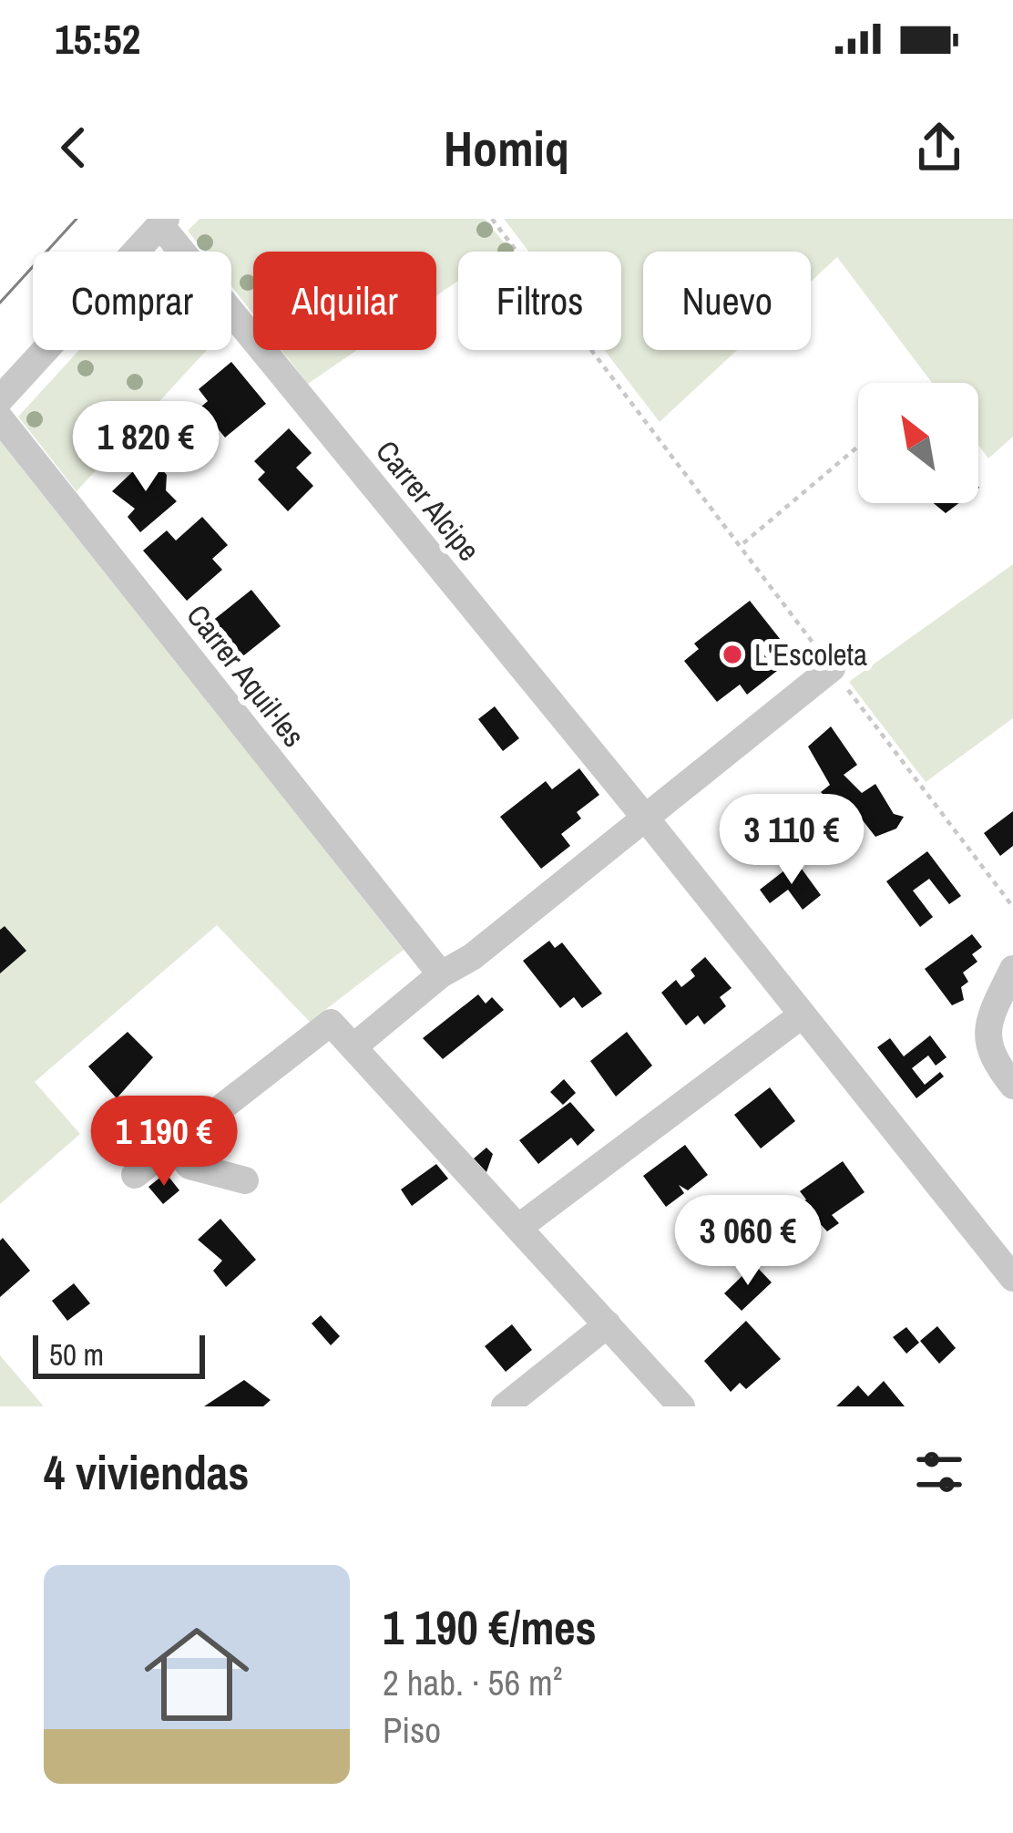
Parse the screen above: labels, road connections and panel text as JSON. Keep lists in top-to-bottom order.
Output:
{
  "streets": {
    "street": ["Carrer Alcipe", "Carrer Aquil·les"]
  },
  "places": ["L'Escoleta"],
  "scale_bar": "50 m",
  "north": "top left",
  "page": {
    "status": "15:52",
    "header": "Homiq",
    "chip": [
      "Comprar",
      "Alquilar",
      "Filtros",
      "Nuevo"
    ],
    "price": [
      "1 820 €",
      "3 110 €",
      "1 190 €",
      "3 060 €"
    ],
    "scale": "50 m",
    "heading": "4 viviendas",
    "list": [
      {
        "name": "1 190 €/mes",
        "note": "2 hab. · 56 m² · Piso"
      }
    ]
  }
}
